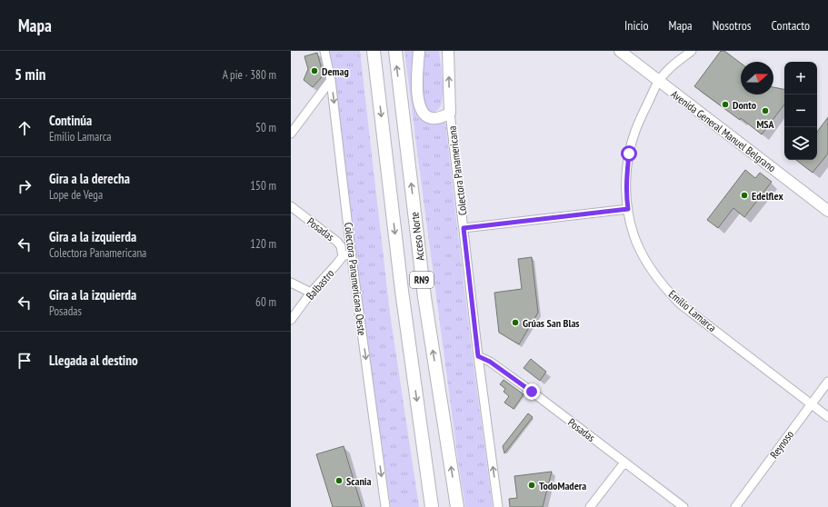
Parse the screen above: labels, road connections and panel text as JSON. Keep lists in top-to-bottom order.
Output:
{
  "streets": {
    "highway": ["Acceso Norte", "RN9"],
    "main road": ["Avenida General Manuel Belgrano", "Colectora Panamericana"],
    "street": [
      "Posadas",
      "Colectora Panamericana Oeste",
      "Balbastro",
      "Emilio Lamarca",
      "Reynoso"
    ]
  },
  "crossings": [
    ["Avenida General Manuel Belgrano", "Emilio Lamarca"],
    ["Colectora Panamericana", "Posadas"],
    ["Posadas", "Balbastro"],
    ["Colectora Panamericana Oeste", "Balbastro"],
    ["Emilio Lamarca", "Reynoso"]
  ],
  "one_way": ["Colectora Panamericana", "Colectora Panamericana Oeste"],
  "places": [
    "Demag",
    "Donto",
    "MSA",
    "Edelflex",
    "Grúas San Blas",
    "Scania",
    "TodoMadera"
  ],
  "north": "right",
  "page": {
    "header": "Mapa",
    "nav": [
      "Inicio",
      "Mapa",
      "Nosotros",
      "Contacto"
    ],
    "heading": ["5 min", "A pie · 380 m"],
    "map_buttons": ["+", "−"],
    "list": [
      ["Continúa", "Emilio Lamarca", "50 m"],
      ["Gira a la derecha", "Lope de Vega", "150 m"],
      ["Gira a la izquierda", "Colectora Panamericana", "120 m"],
      ["Gira a la izquierda", "Posadas", "60 m"],
      "Llegada al destino"
    ]
  }
}
